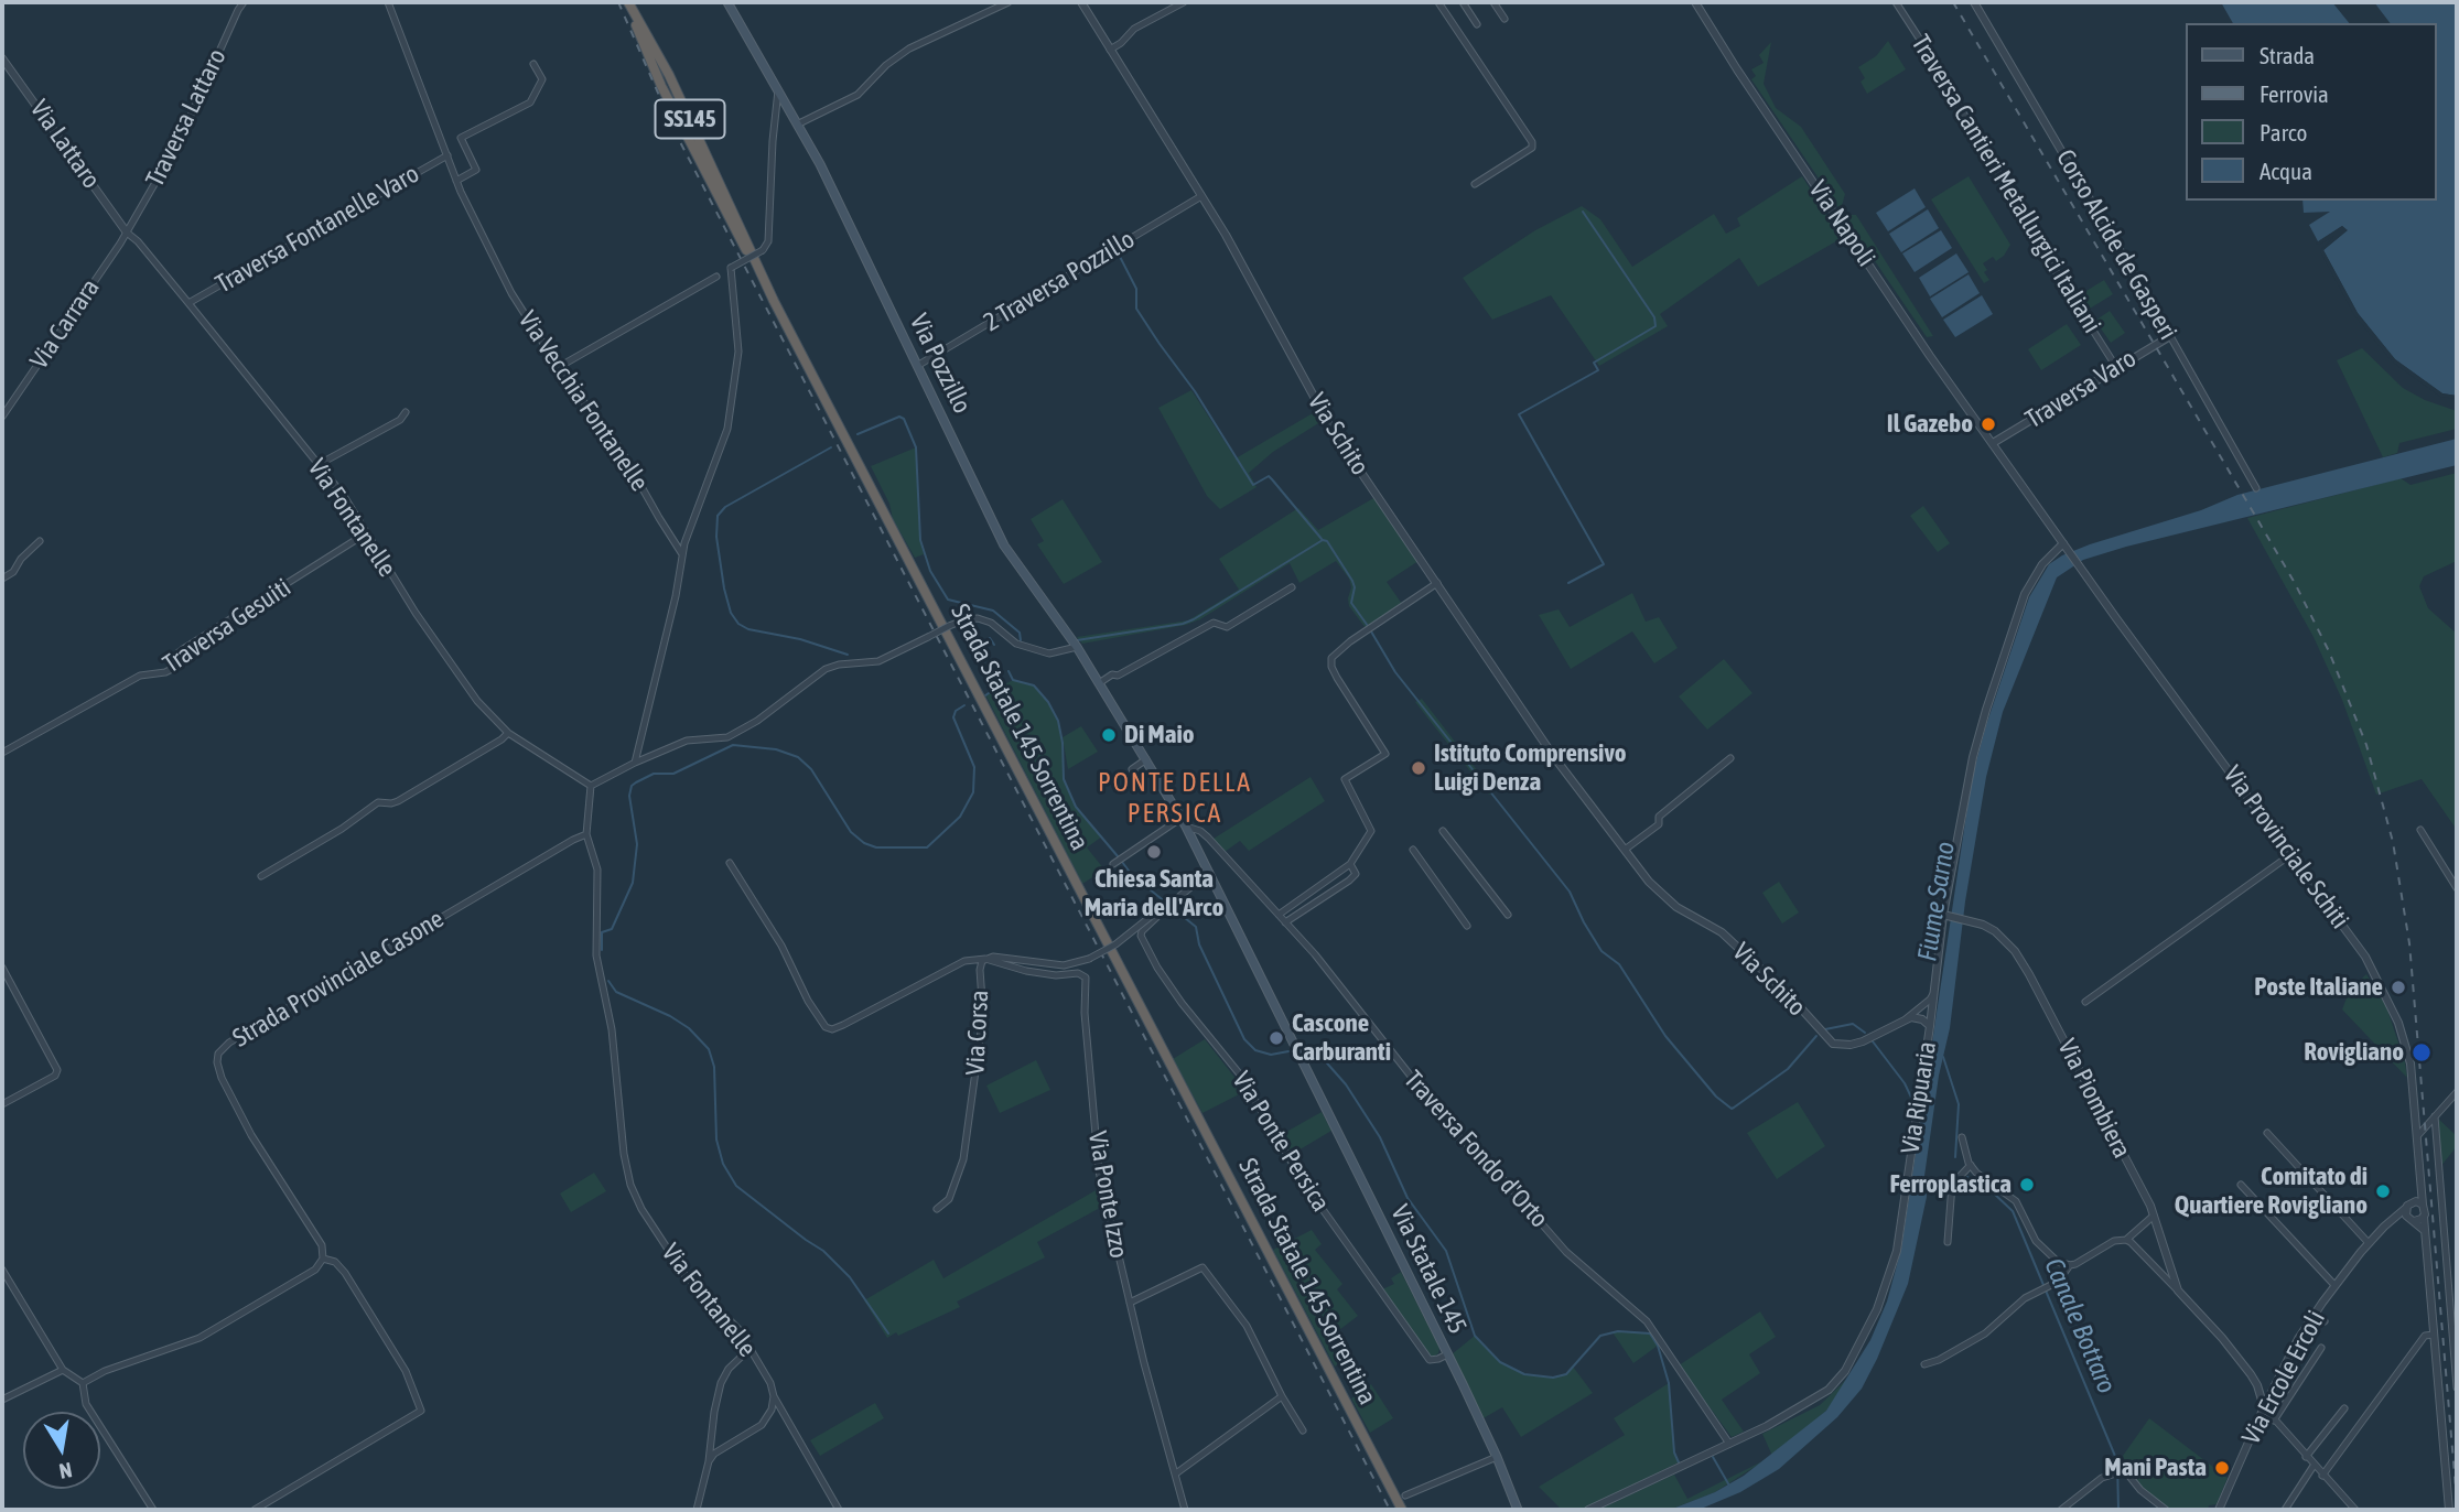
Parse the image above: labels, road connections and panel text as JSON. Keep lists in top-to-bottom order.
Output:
{
  "streets": {
    "highway": ["SS145", "Strada Statale 145 Sorrentina"],
    "main road": ["Via Pozzillo", "Via Statale 145"],
    "street": [
      "Traversa Lattaro",
      "Via Lattaro",
      "Traversa Cantieri Metallurgici Italiani",
      "Via Napoli",
      "Traversa Fontanelle Varo",
      "Corso Alcide de Gasperi",
      "2 Traversa Pozzillo",
      "Via Carrara",
      "Traversa Varo",
      "Via Vecchia Fontanelle",
      "Via Schito",
      "Via Fontanelle",
      "Traversa Gesuiti",
      "Via Provinciale Schiti",
      "Strada Provinciale Casone",
      "Via Corsa",
      "Via Ripuaria",
      "Via Piombiera",
      "Via Ponte Persica",
      "Traversa Fondo d'Orto",
      "Via Ponte Izzo",
      "Via Ercole Ercoli"
    ]
  },
  "crossings": [
    ["Traversa Lattaro", "Via Lattaro"],
    ["Traversa Lattaro", "Via Carrara"],
    ["Traversa Lattaro", "Via Fontanelle"],
    ["Via Lattaro", "Via Carrara"],
    ["Via Lattaro", "Via Fontanelle"],
    ["Traversa Cantieri Metallurgici Italiani", "Traversa Varo"],
    ["Via Napoli", "Traversa Varo"],
    ["Via Napoli", "Via Provinciale Schiti"],
    ["Via Napoli", "Via Ripuaria"],
    ["Traversa Fontanelle Varo", "Via Vecchia Fontanelle"],
    ["Traversa Fontanelle Varo", "Via Fontanelle"],
    ["Corso Alcide de Gasperi", "Traversa Varo"],
    ["2 Traversa Pozzillo", "Via Pozzillo"],
    ["2 Traversa Pozzillo", "Via Schito"],
    ["Via Carrara", "Via Fontanelle"],
    ["Via Pozzillo", "Traversa Fondo d'Orto"],
    ["Via Pozzillo", "Via Statale 145"],
    ["Via Fontanelle", "Traversa Gesuiti"],
    ["Via Fontanelle", "Strada Provinciale Casone"],
    ["Via Provinciale Schiti", "Via Ripuaria"],
    ["Via Provinciale Schiti", "Via Ercole Ercoli"],
    ["Via Corsa", "Via Ponte Persica"],
    ["Via Corsa", "Via Ponte Izzo"],
    ["Via Ripuaria", "Via Piombiera"],
    ["Via Ripuaria", "Traversa Fondo d'Orto"],
    ["Via Piombiera", "Via Ercole Ercoli"],
    ["Via Ponte Persica", "Via Statale 145"],
    ["Traversa Fondo d'Orto", "Via Statale 145"]
  ],
  "districts": ["PONTE DELLA PERSICA"],
  "water": ["Fiume Sarno", "Canale Bottaro"],
  "places": [
    "Il Gazebo",
    "Di Maio",
    "Istituto Comprensivo Luigi Denza",
    "Chiesa Santa Maria dell'Arco",
    "Poste Italiane",
    "Cascone Carburanti",
    "Rovigliano",
    "Ferroplastica",
    "Comitato di Quartiere Rovigliano",
    "Mani Pasta"
  ],
  "legend": [
    "Strada",
    "Ferrovia",
    "Parco",
    "Acqua"
  ],
  "north": "bottom"
}
